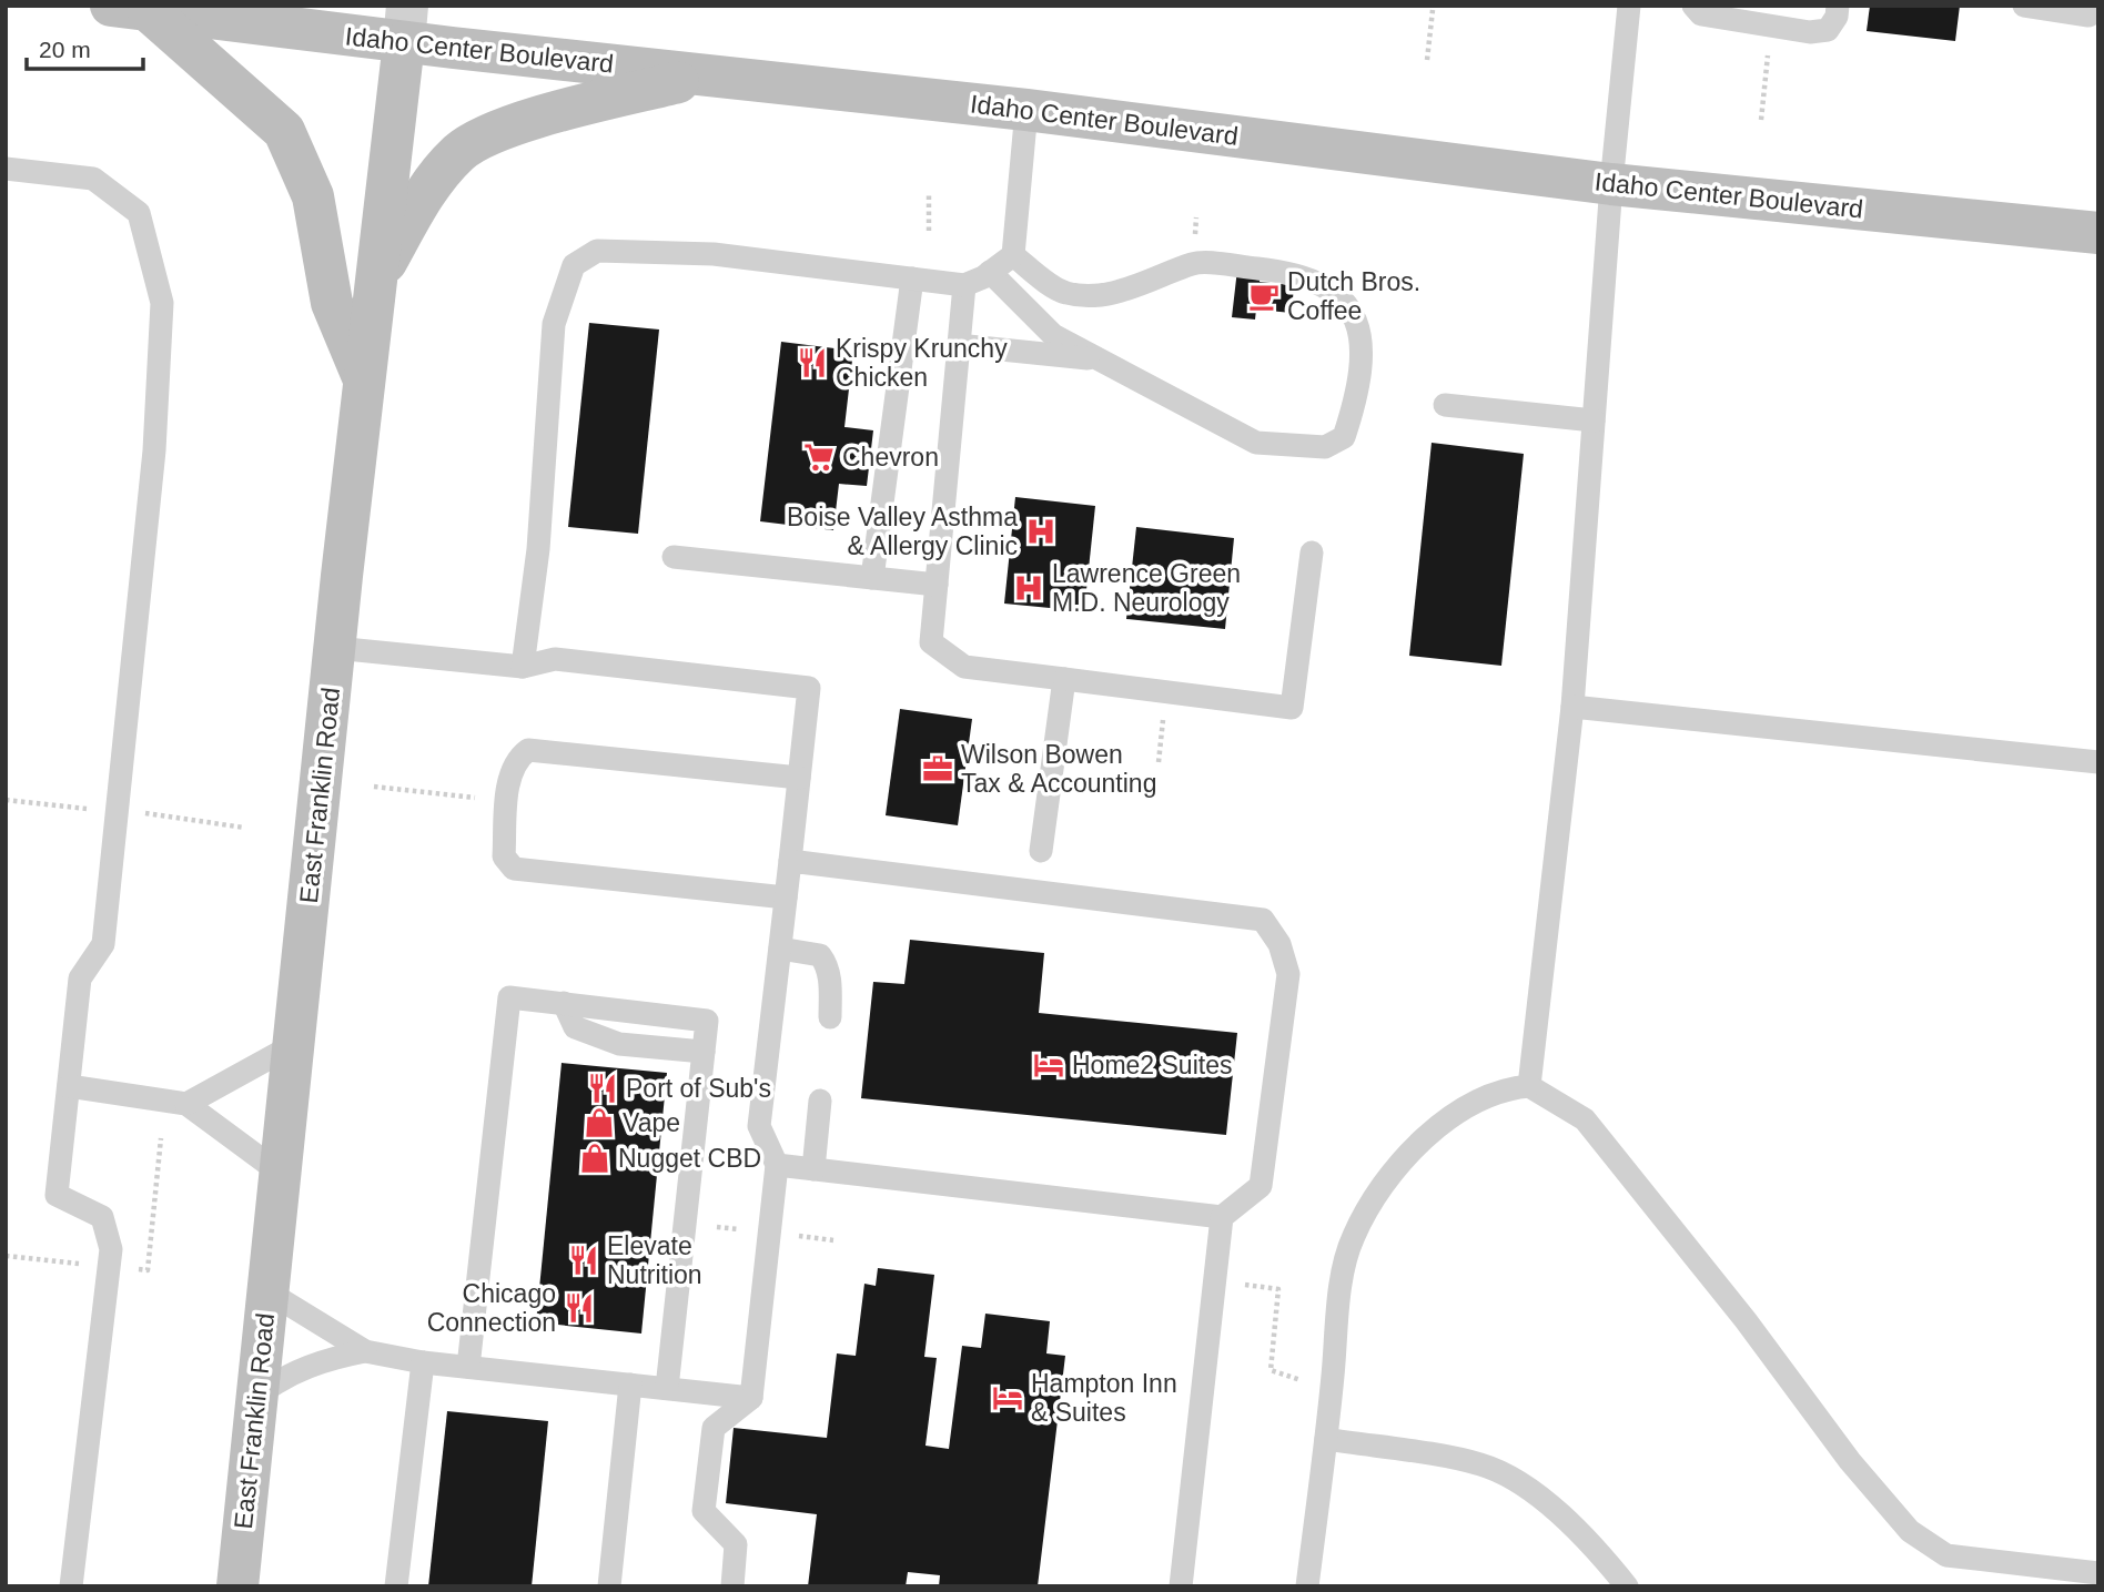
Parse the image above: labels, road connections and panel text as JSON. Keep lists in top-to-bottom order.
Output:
{
  "streets": {
    "main road": ["Idaho Center Boulevard", "East Franklin Road"]
  },
  "crossings": [
    ["Idaho Center Boulevard", "East Franklin Road"]
  ],
  "places": {
    "cafe": ["Dutch Bros. Coffee"],
    "restaurant": [
      "Krispy Krunchy Chicken",
      "Port of Sub's",
      "Elevate Nutrition",
      "Chicago Connection"
    ],
    "supermarket": ["Chevron"],
    "hospital": ["Boise Valley Asthma & Allergy Clinic", "Lawrence Green M.D. Neurology"],
    "office": ["Wilson Bowen Tax & Accounting"],
    "hotel": ["Home2 Suites", "Hampton Inn & Suites"],
    "shop": ["Vape", "Nugget CBD"]
  },
  "scale_bar": "20 m"
}
